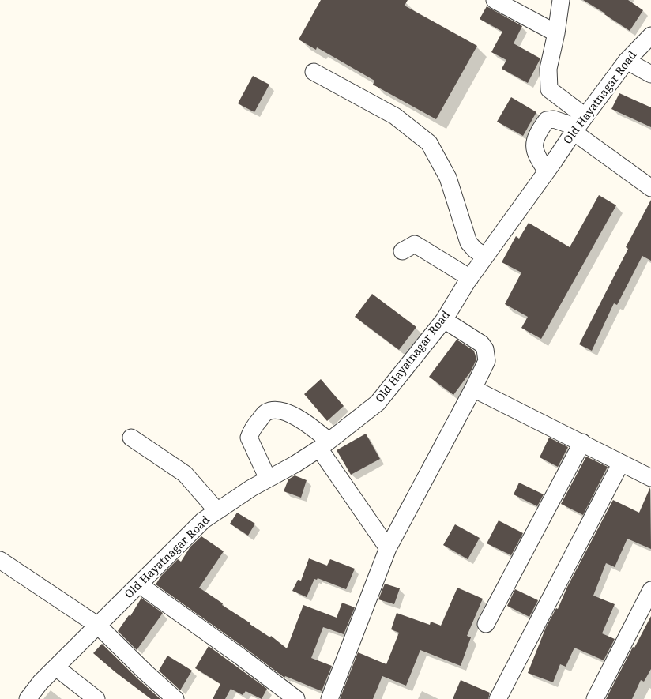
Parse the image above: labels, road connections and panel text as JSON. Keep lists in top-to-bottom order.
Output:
{
  "streets": {
    "street": ["Old Hayatnagar Road"]
  }
}
